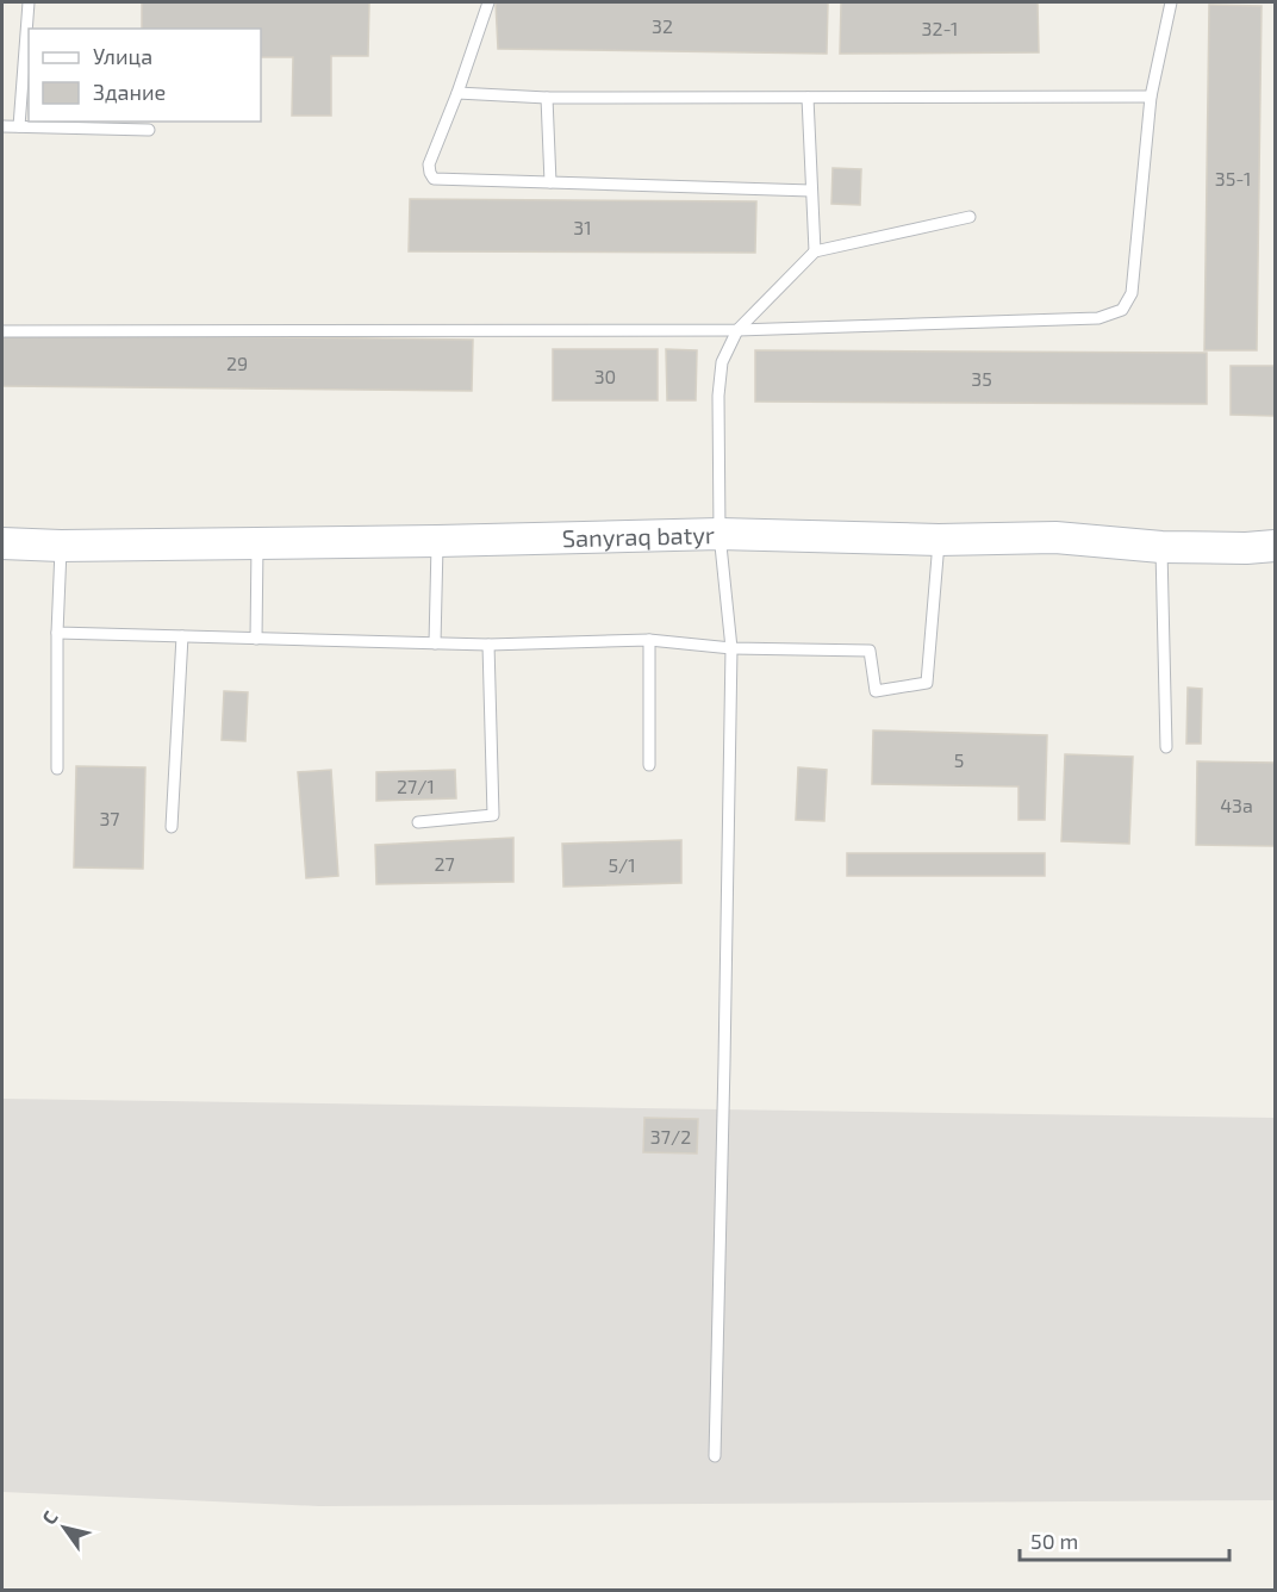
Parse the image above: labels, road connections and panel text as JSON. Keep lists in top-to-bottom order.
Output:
{
  "streets": {
    "street": ["Sanyraq batyr"]
  },
  "house_numbers": [
    "32",
    "32-1",
    "35-1",
    "31",
    "29",
    "30",
    "35",
    "5",
    "27/1",
    "43а",
    "37",
    "27",
    "5/1",
    "37/2"
  ],
  "legend": ["Улица", "Здание"],
  "scale_bar": "50 m",
  "north": "top left"
}
